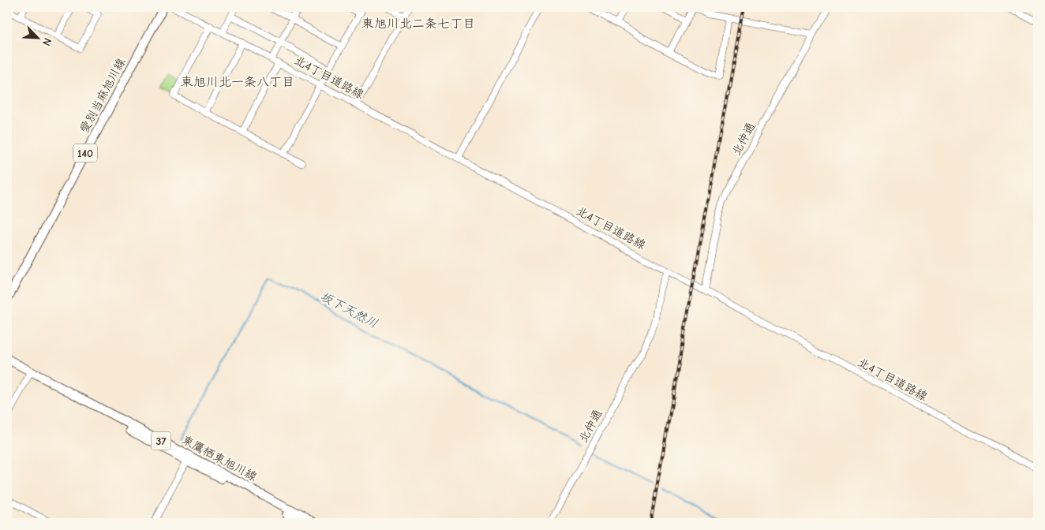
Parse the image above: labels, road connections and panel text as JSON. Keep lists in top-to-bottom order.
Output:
{
  "streets": {
    "main road": [
      "愛別当麻旭川線",
      "140",
      "37",
      "東鷹栖東旭川線"
    ],
    "street": ["北4丁目道路線", "北仲通"]
  },
  "crossings": [
    ["北4丁目道路線", "北仲通"]
  ],
  "districts": ["東旭川北二条七丁目", "東旭川北一条八丁目"],
  "water": ["坂下天然川"],
  "north": "bottom right"
}
